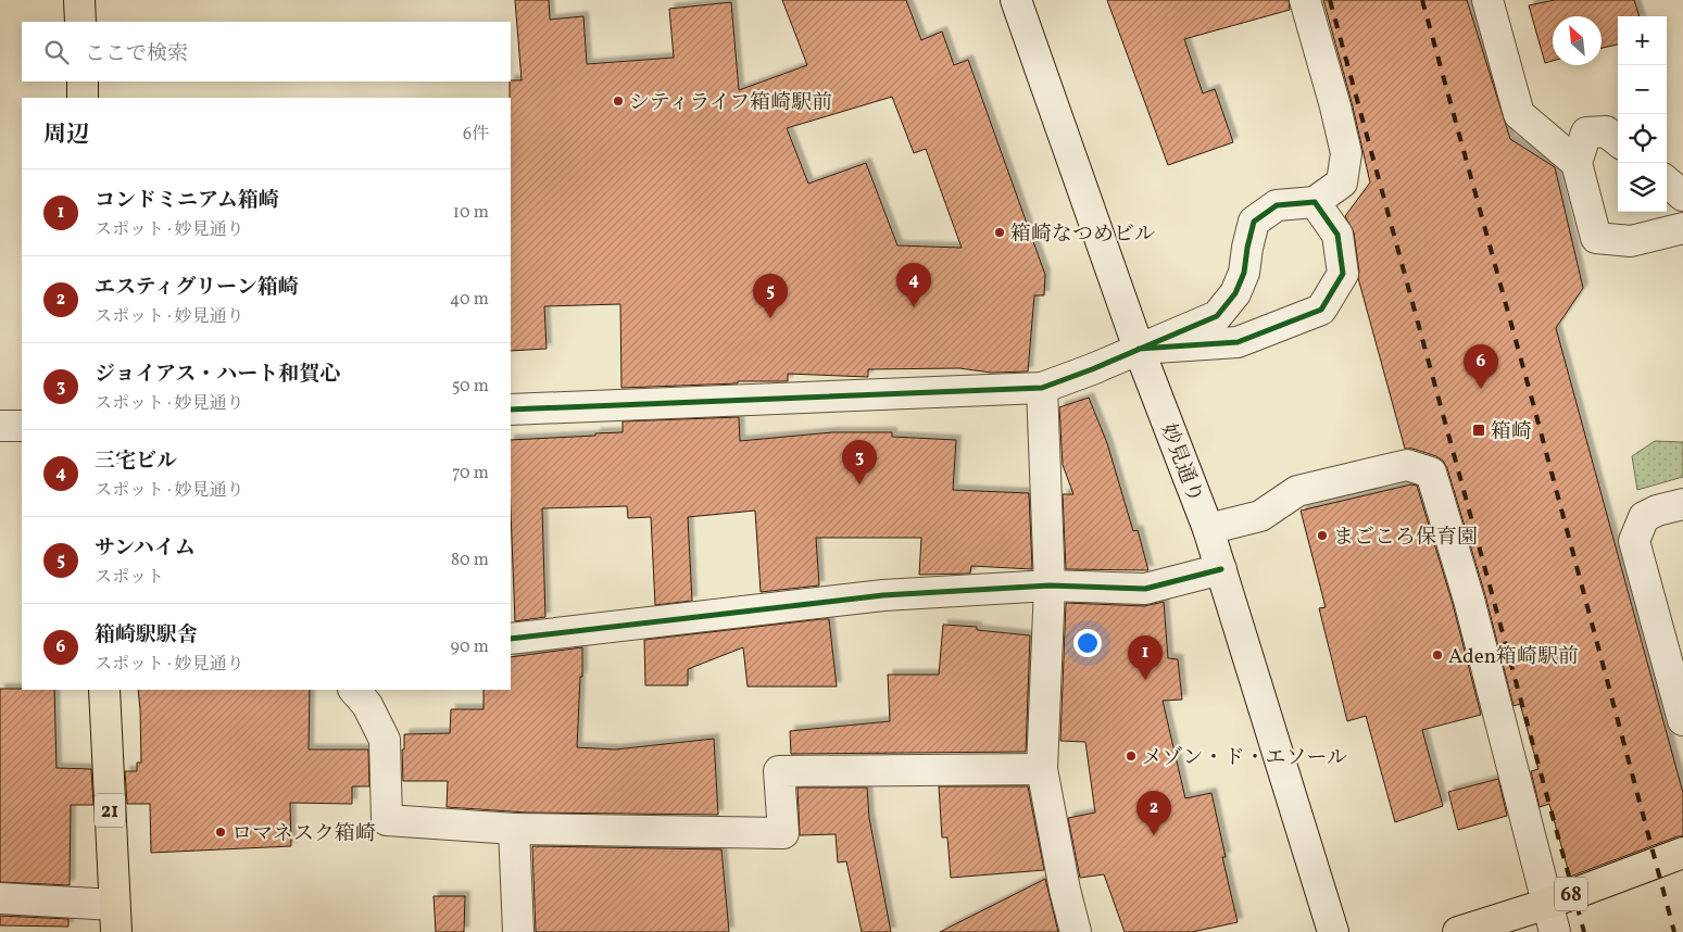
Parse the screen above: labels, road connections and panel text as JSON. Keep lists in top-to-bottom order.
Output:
{
  "streets": {
    "main road": ["21", "68"],
    "street": ["妙見通り"]
  },
  "places": {
    "other": [
      "シティライフ箱崎駅前",
      "箱崎なつめビル",
      "まごころ保育園",
      "Aden箱崎駅前",
      "メゾン・ド・エソール",
      "ロマネスク箱崎"
    ],
    "transit": ["箱崎"]
  },
  "north": "top left",
  "page": {
    "map_buttons": ["+", "−"],
    "search": "ここで検索",
    "heading": ["周辺", "6件"],
    "list": [
      {
        "mark": "1",
        "name": "コンドミニアム箱崎",
        "note": "スポット · 妙見通り",
        "value": "10 m"
      },
      {
        "mark": "2",
        "name": "エスティグリーン箱崎",
        "note": "スポット · 妙見通り",
        "value": "40 m"
      },
      {
        "mark": "3",
        "name": "ジョイアス・ハート和賀心",
        "note": "スポット · 妙見通り",
        "value": "50 m"
      },
      {
        "mark": "4",
        "name": "三宅ビル",
        "note": "スポット · 妙見通り",
        "value": "70 m"
      },
      {
        "mark": "5",
        "name": "サンハイム",
        "note": "スポット",
        "value": "80 m"
      },
      {
        "mark": "6",
        "name": "箱崎駅駅舎",
        "note": "スポット · 妙見通り",
        "value": "90 m"
      }
    ],
    "pins": [
      "4",
      "5",
      "6",
      "3",
      "1",
      "2"
    ]
  }
}
